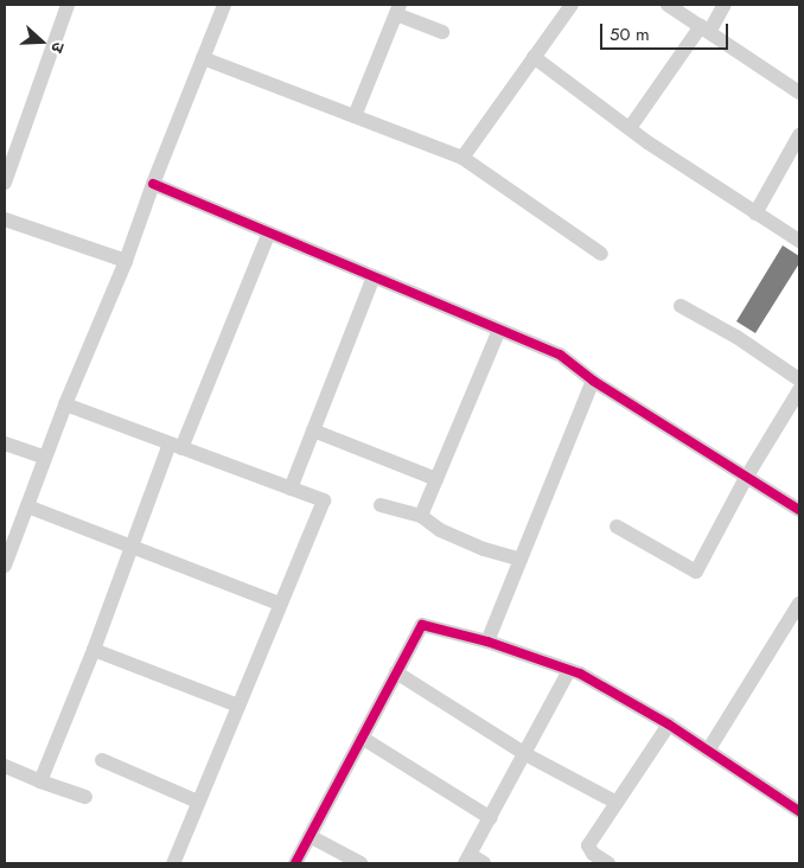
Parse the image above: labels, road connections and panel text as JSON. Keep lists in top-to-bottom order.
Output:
{
  "scale_bar": "50 m",
  "north": "right"
}
